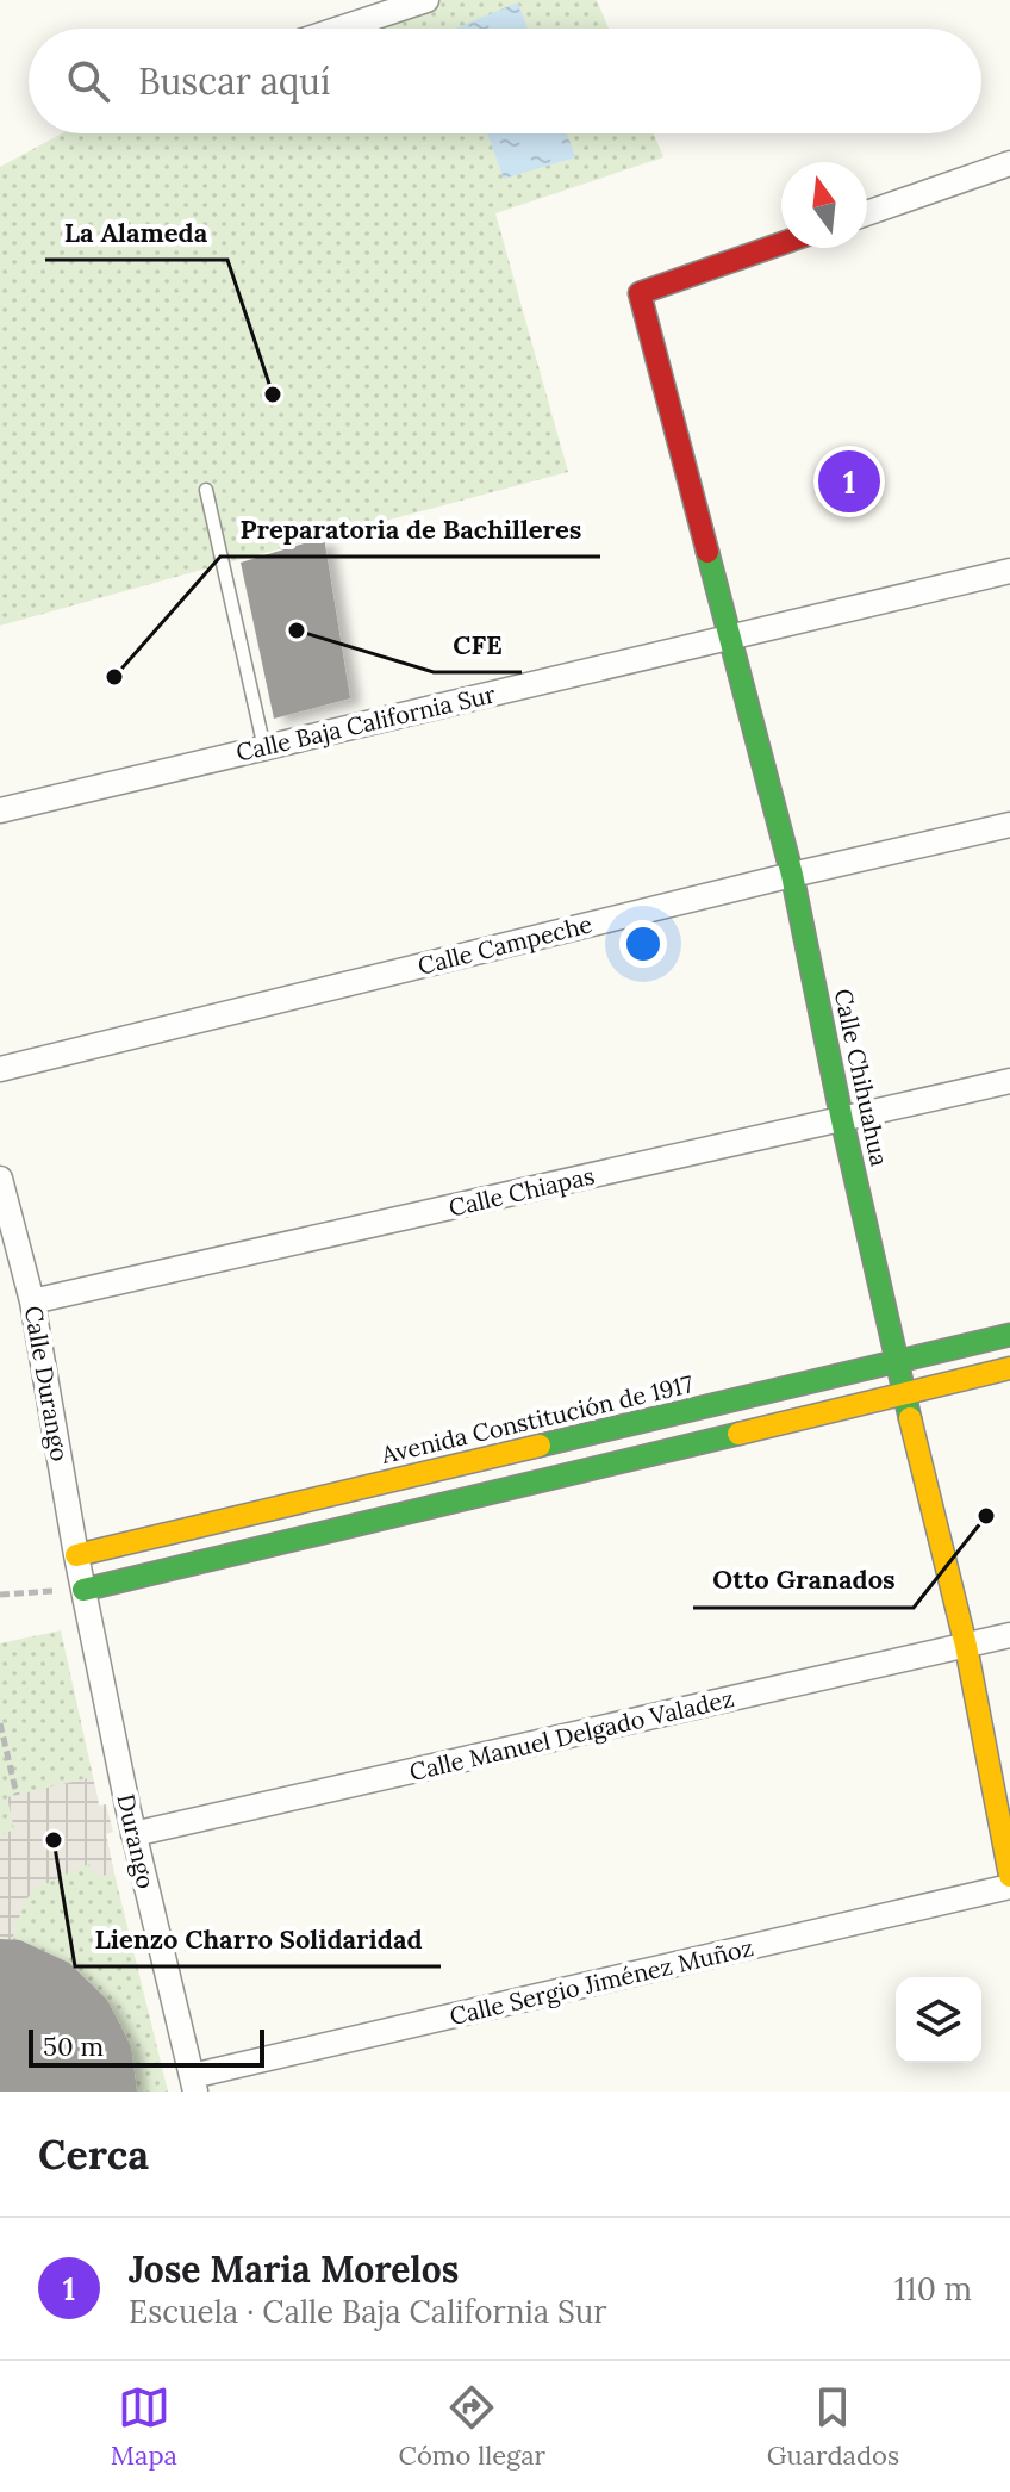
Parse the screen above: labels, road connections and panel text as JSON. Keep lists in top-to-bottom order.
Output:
{
  "streets": {
    "street": [
      "Calle Baja California Sur",
      "Calle Campeche",
      "Calle Chihuahua",
      "Calle Chiapas",
      "Calle Durango",
      "Avenida Constitución de 1917",
      "Calle Manuel Delgado Valadez",
      "Durango",
      "Calle Sergio Jiménez Muñoz"
    ]
  },
  "crossings": [
    ["Calle Baja California Sur", "Calle Chihuahua"],
    ["Calle Campeche", "Calle Chihuahua"],
    ["Calle Chihuahua", "Calle Chiapas"],
    ["Calle Chihuahua", "Avenida Constitución de 1917"],
    ["Calle Chihuahua", "Calle Manuel Delgado Valadez"],
    ["Calle Chiapas", "Calle Durango"],
    ["Calle Durango", "Avenida Constitución de 1917"],
    ["Calle Durango", "Durango"],
    ["Calle Manuel Delgado Valadez", "Durango"],
    ["Durango", "Calle Sergio Jiménez Muñoz"]
  ],
  "places": [
    "La Alameda",
    "CFE",
    "Preparatoria de Bachilleres",
    "Otto Granados",
    "Lienzo Charro Solidaridad"
  ],
  "scale_bar": "50 m",
  "north": "top",
  "page": {
    "search": "Buscar aquí",
    "pins": "1",
    "scale": "50 m",
    "heading": "Cerca",
    "list": [
      {
        "mark": "1",
        "name": "Jose Maria Morelos",
        "note": "Escuela · Calle Baja California Sur",
        "value": "110 m"
      }
    ],
    "nav": ["Mapa", "Cómo llegar", "Guardados"]
  }
}
